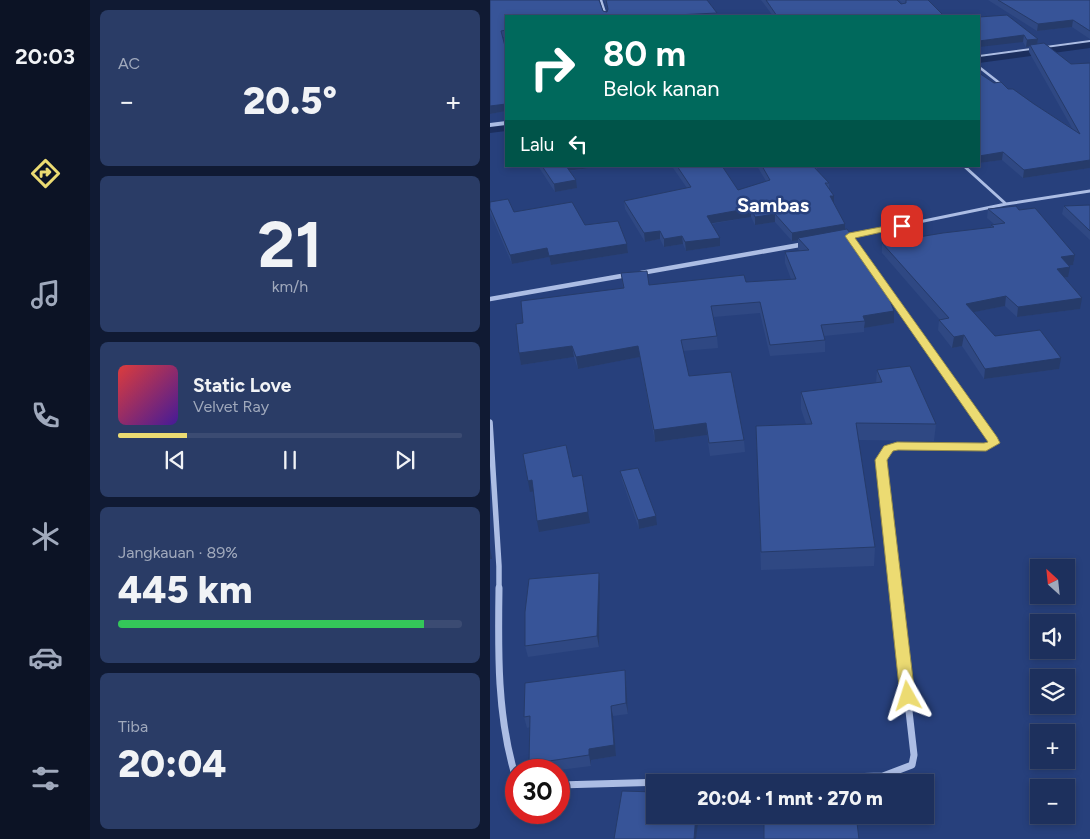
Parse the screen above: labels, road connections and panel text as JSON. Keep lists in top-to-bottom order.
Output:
{
  "districts": ["Sambas"],
  "north": "top left",
  "page": {
    "tabs": "20:03",
    "tile": [
      "AC",
      ["21", "km/h"],
      ["Jangkauan · 89%", "445 km"],
      ["Tiba", "20:04"]
    ],
    "turn": ["80 m", "Belok kanan"],
    "heat": ["−", "20.5°", "+"],
    "then": "Lalu",
    "song": ["Static Love", "Velvet Ray"],
    "map_buttons": ["+", "−"],
    "limit": "30",
    "trip": "20:04 · 1 mnt · 270 m"
  }
}
